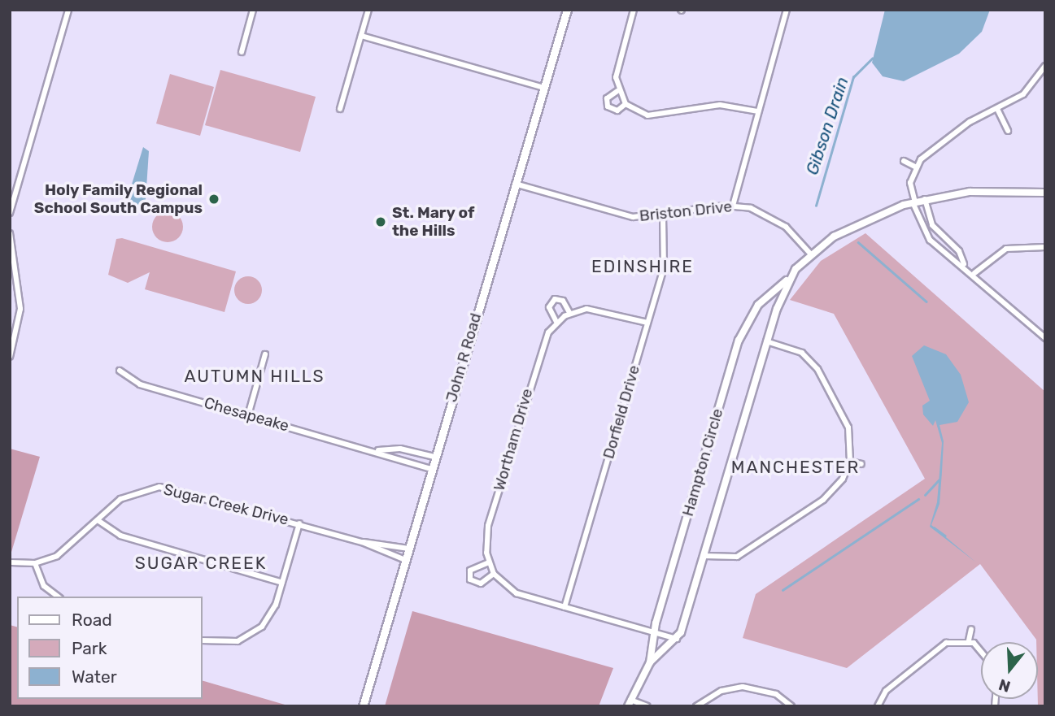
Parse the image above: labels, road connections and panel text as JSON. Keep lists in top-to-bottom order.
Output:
{
  "streets": {
    "main road": ["John R Road"],
    "street": [
      "Briston Drive",
      "Dorfield Drive",
      "Chesapeake",
      "Wortham Drive",
      "Hampton Circle",
      "Sugar Creek Drive"
    ]
  },
  "crossings": [
    ["Briston Drive", "John R Road"],
    ["Briston Drive", "Dorfield Drive"],
    ["Briston Drive", "Hampton Circle"],
    ["John R Road", "Chesapeake"],
    ["John R Road", "Sugar Creek Drive"],
    ["Dorfield Drive", "Wortham Drive"],
    ["Wortham Drive", "Hampton Circle"]
  ],
  "districts": [
    "EDINSHIRE",
    "AUTUMN HILLS",
    "MANCHESTER",
    "SUGAR CREEK"
  ],
  "water": ["Gibson Drain"],
  "places": ["Holy Family Regional School South Campus", "St. Mary of the Hills"],
  "legend": ["Road", "Park", "Water"],
  "north": "bottom"
}
